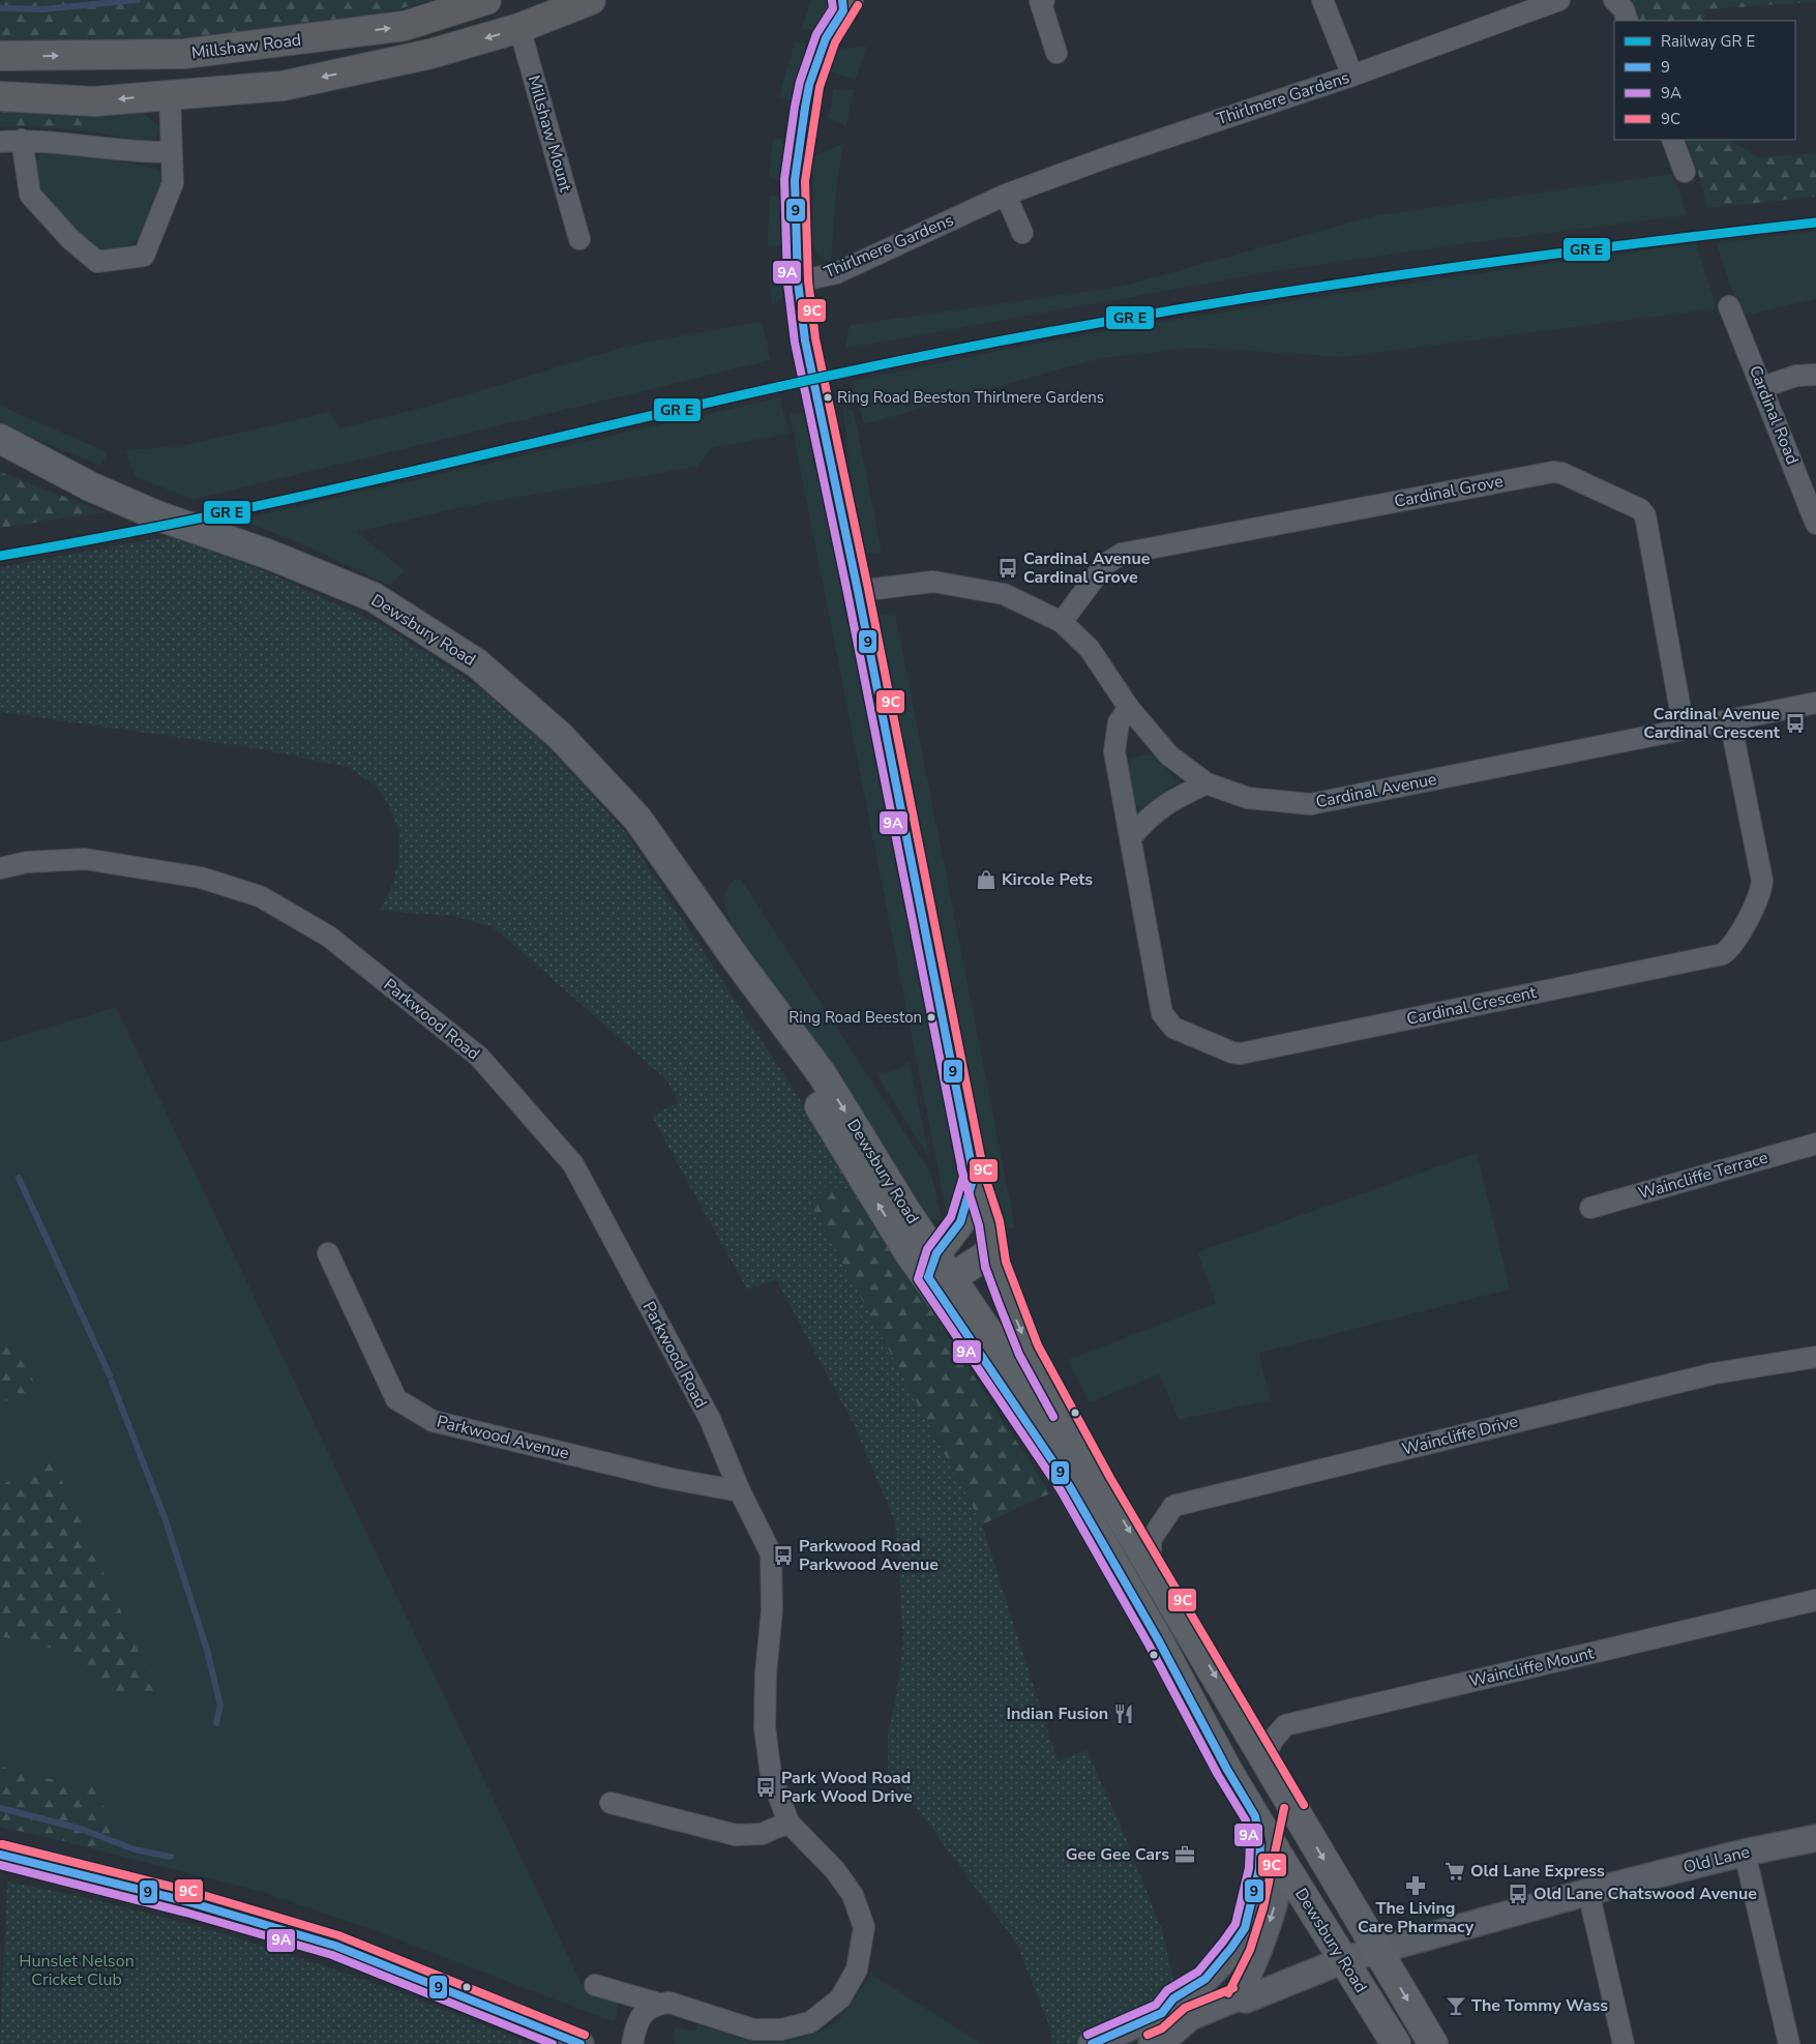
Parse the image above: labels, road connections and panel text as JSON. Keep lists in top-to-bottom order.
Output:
{
  "streets": {
    "highway": ["Millshaw Road"],
    "main road": ["Dewsbury Road"],
    "street": [
      "Thirlmere Gardens",
      "Millshaw Mount",
      "Cardinal Road",
      "Cardinal Grove",
      "Cardinal Avenue",
      "Cardinal Crescent",
      "Parkwood Road",
      "Waincliffe Terrace",
      "Waincliffe Drive",
      "Parkwood Avenue",
      "Waincliffe Mount",
      "Old Lane"
    ]
  },
  "crossings": [
    ["Cardinal Grove", "Cardinal Avenue"],
    ["Dewsbury Road", "Waincliffe Drive"],
    ["Dewsbury Road", "Waincliffe Mount"],
    ["Dewsbury Road", "Old Lane"],
    ["Cardinal Avenue", "Cardinal Crescent"],
    ["Parkwood Road", "Parkwood Avenue"]
  ],
  "parks": ["Hunslet Nelson Cricket Club"],
  "places": {
    "other": ["Ring Road Beeston Thirlmere Gardens", "Ring Road Beeston"],
    "bus stop": [
      "Cardinal Avenue Cardinal Grove",
      "Cardinal Avenue Cardinal Crescent",
      "Parkwood Road Parkwood Avenue",
      "Park Wood Road Park Wood Drive",
      "Old Lane Chatswood Avenue"
    ],
    "shop": ["Kircole Pets"],
    "restaurant": ["Indian Fusion"],
    "office": ["Gee Gee Cars"],
    "supermarket": ["Old Lane Express"],
    "pharmacy": ["The Living Care Pharmacy"],
    "bar": ["The Tommy Wass"]
  },
  "lines": ["transit line 9", "transit line 9A", "transit line 9C"],
  "legend": [
    "Railway GR E",
    "9",
    "9A",
    "9C"
  ]
}
